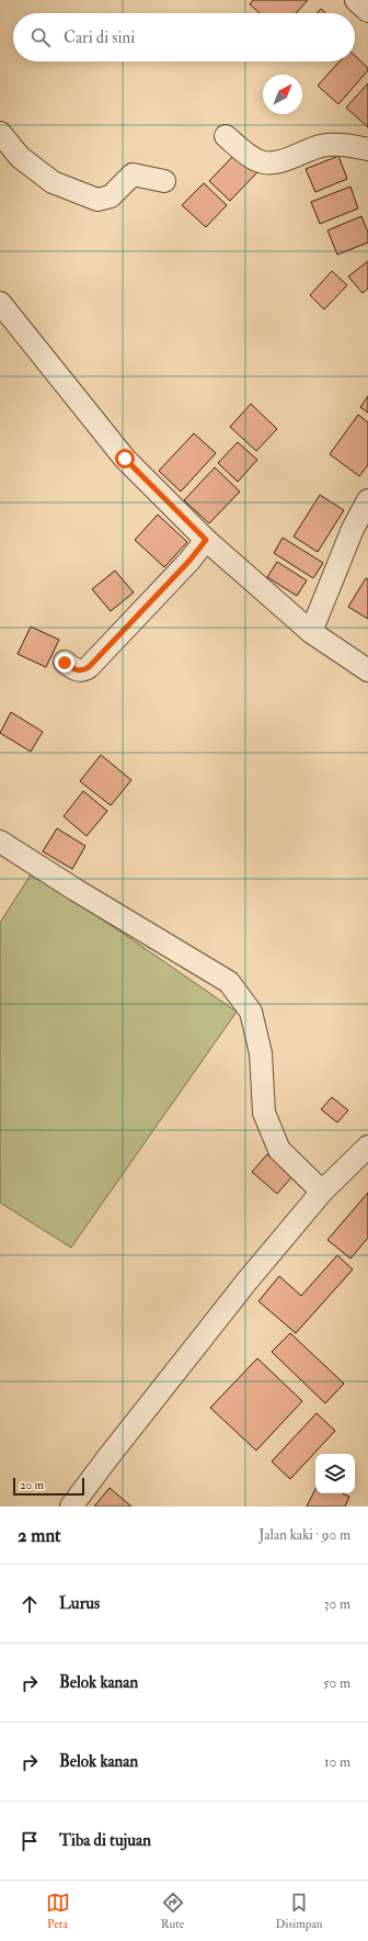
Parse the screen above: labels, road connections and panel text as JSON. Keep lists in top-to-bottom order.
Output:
{
  "scale_bar": "20 m",
  "north": "top right",
  "page": {
    "search": "Cari di sini",
    "scale": "20 m",
    "heading": ["2 mnt", "Jalan kaki · 90 m"],
    "list": [
      ["Lurus", "30 m"],
      ["Belok kanan", "50 m"],
      ["Belok kanan", "10 m"],
      "Tiba di tujuan"
    ],
    "nav": ["Peta", "Rute", "Disimpan"]
  }
}
